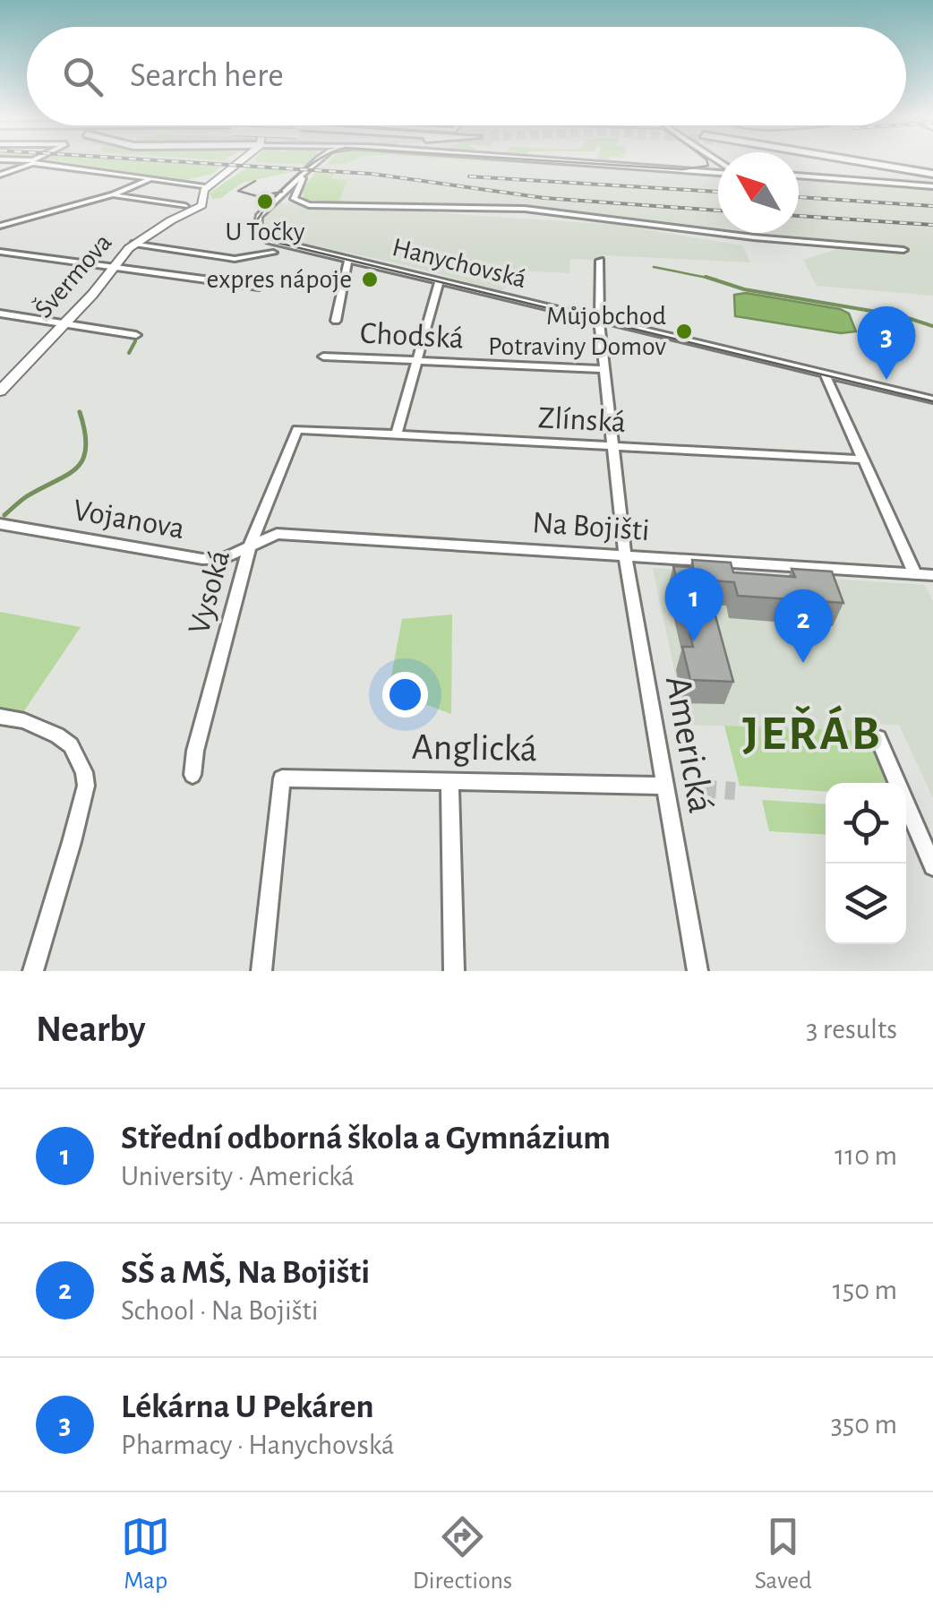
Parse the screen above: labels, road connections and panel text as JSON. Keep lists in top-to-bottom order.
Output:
{
  "streets": {
    "street": [
      "Hanychovská",
      "Švermova",
      "Chodská",
      "Zlínská",
      "Vojanova",
      "Na Bojišti",
      "Vysoká",
      "Americká",
      "Anglická"
    ]
  },
  "crossings": [
    ["Hanychovská", "Americká"],
    ["Chodská", "Americká"],
    ["Zlínská", "Vysoká"],
    ["Zlínská", "Americká"],
    ["Vojanova", "Na Bojišti"],
    ["Vojanova", "Vysoká"],
    ["Na Bojišti", "Vysoká"],
    ["Na Bojišti", "Americká"],
    ["Americká", "Anglická"]
  ],
  "districts": ["JEŘÁB"],
  "places": ["U Točky", "expres nápoje", "Můjobchod Potraviny Domov"],
  "north": "top left",
  "page": {
    "search": "Search here",
    "pins": ["3", "1", "2"],
    "heading": ["Nearby", "3 results"],
    "list": [
      {
        "mark": "1",
        "name": "Střední odborná škola a Gymnázium",
        "note": "University · Americká",
        "value": "110 m"
      },
      {
        "mark": "2",
        "name": "SŠ a MŠ, Na Bojišti",
        "note": "School · Na Bojišti",
        "value": "150 m"
      },
      {
        "mark": "3",
        "name": "Lékárna U Pekáren",
        "note": "Pharmacy · Hanychovská",
        "value": "350 m"
      }
    ],
    "nav": ["Map", "Directions", "Saved"]
  }
}
